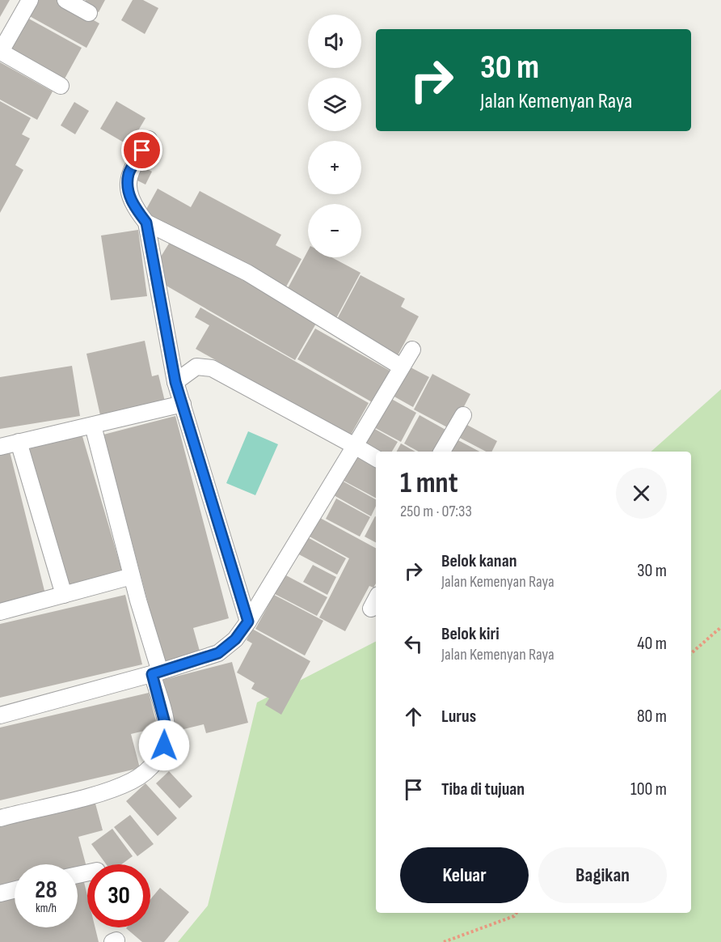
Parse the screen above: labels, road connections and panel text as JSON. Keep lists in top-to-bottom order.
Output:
{
  "page": {
    "map_buttons": ["+", "−"],
    "turn": ["30 m", "Jalan Kemenyan Raya"],
    "heading": ["1 mnt", "250 m · 07:33"],
    "list": [
      {
        "name": "Belok kanan",
        "note": "Jalan Kemenyan Raya",
        "value": "30 m"
      },
      {
        "name": "Belok kiri",
        "note": "Jalan Kemenyan Raya",
        "value": "40 m"
      },
      {
        "name": "Lurus",
        "value": "80 m"
      },
      {
        "name": "Tiba di tujuan",
        "value": "100 m"
      }
    ],
    "buttons": ["Keluar", "Bagikan"],
    "speed": "28 km/h",
    "limit": "30"
  }
}
